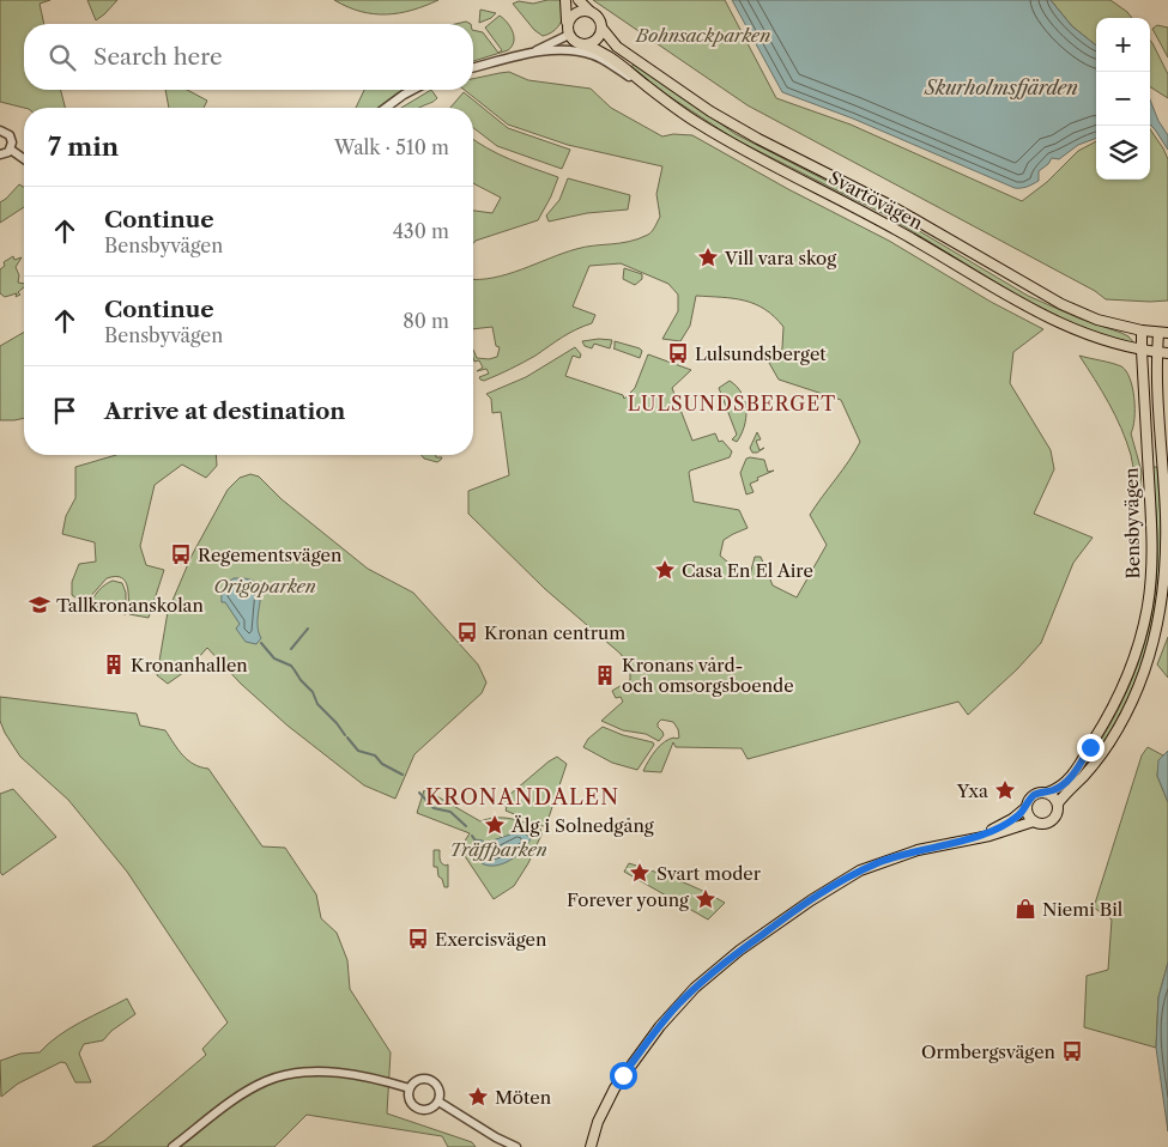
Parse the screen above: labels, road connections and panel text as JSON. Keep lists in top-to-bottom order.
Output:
{
  "streets": {
    "main road": ["Svartövägen", "Bensbyvägen"]
  },
  "crossings": [
    ["Svartövägen", "Bensbyvägen"]
  ],
  "districts": ["LULSUNDSBERGET", "KRONANDALEN"],
  "water": ["Skurholmsfjärden"],
  "parks": ["Bohnsackparken", "Origoparken", "Träffparken"],
  "places": {
    "place": [
      "Vill vara skog",
      "Casa En El Aire",
      "Yxa",
      "Älg i Solnedgång",
      "Svart moder",
      "Forever young",
      "Möten"
    ],
    "bus stop": [
      "Lulsundsberget",
      "Regementsvägen",
      "Kronan centrum",
      "Exercisvägen",
      "Ormbergsvägen"
    ],
    "school or university": ["Tallkronanskolan"],
    "building": ["Kronanhallen", "Kronans vård- och omsorgsboende"],
    "shop": ["Niemi Bil"]
  },
  "page": {
    "map_buttons": ["+", "−"],
    "search": "Search here",
    "heading": ["7 min", "Walk · 510 m"],
    "list": [
      ["Continue", "Bensbyvägen", "430 m"],
      ["Continue", "Bensbyvägen", "80 m"],
      "Arrive at destination"
    ]
  }
}
